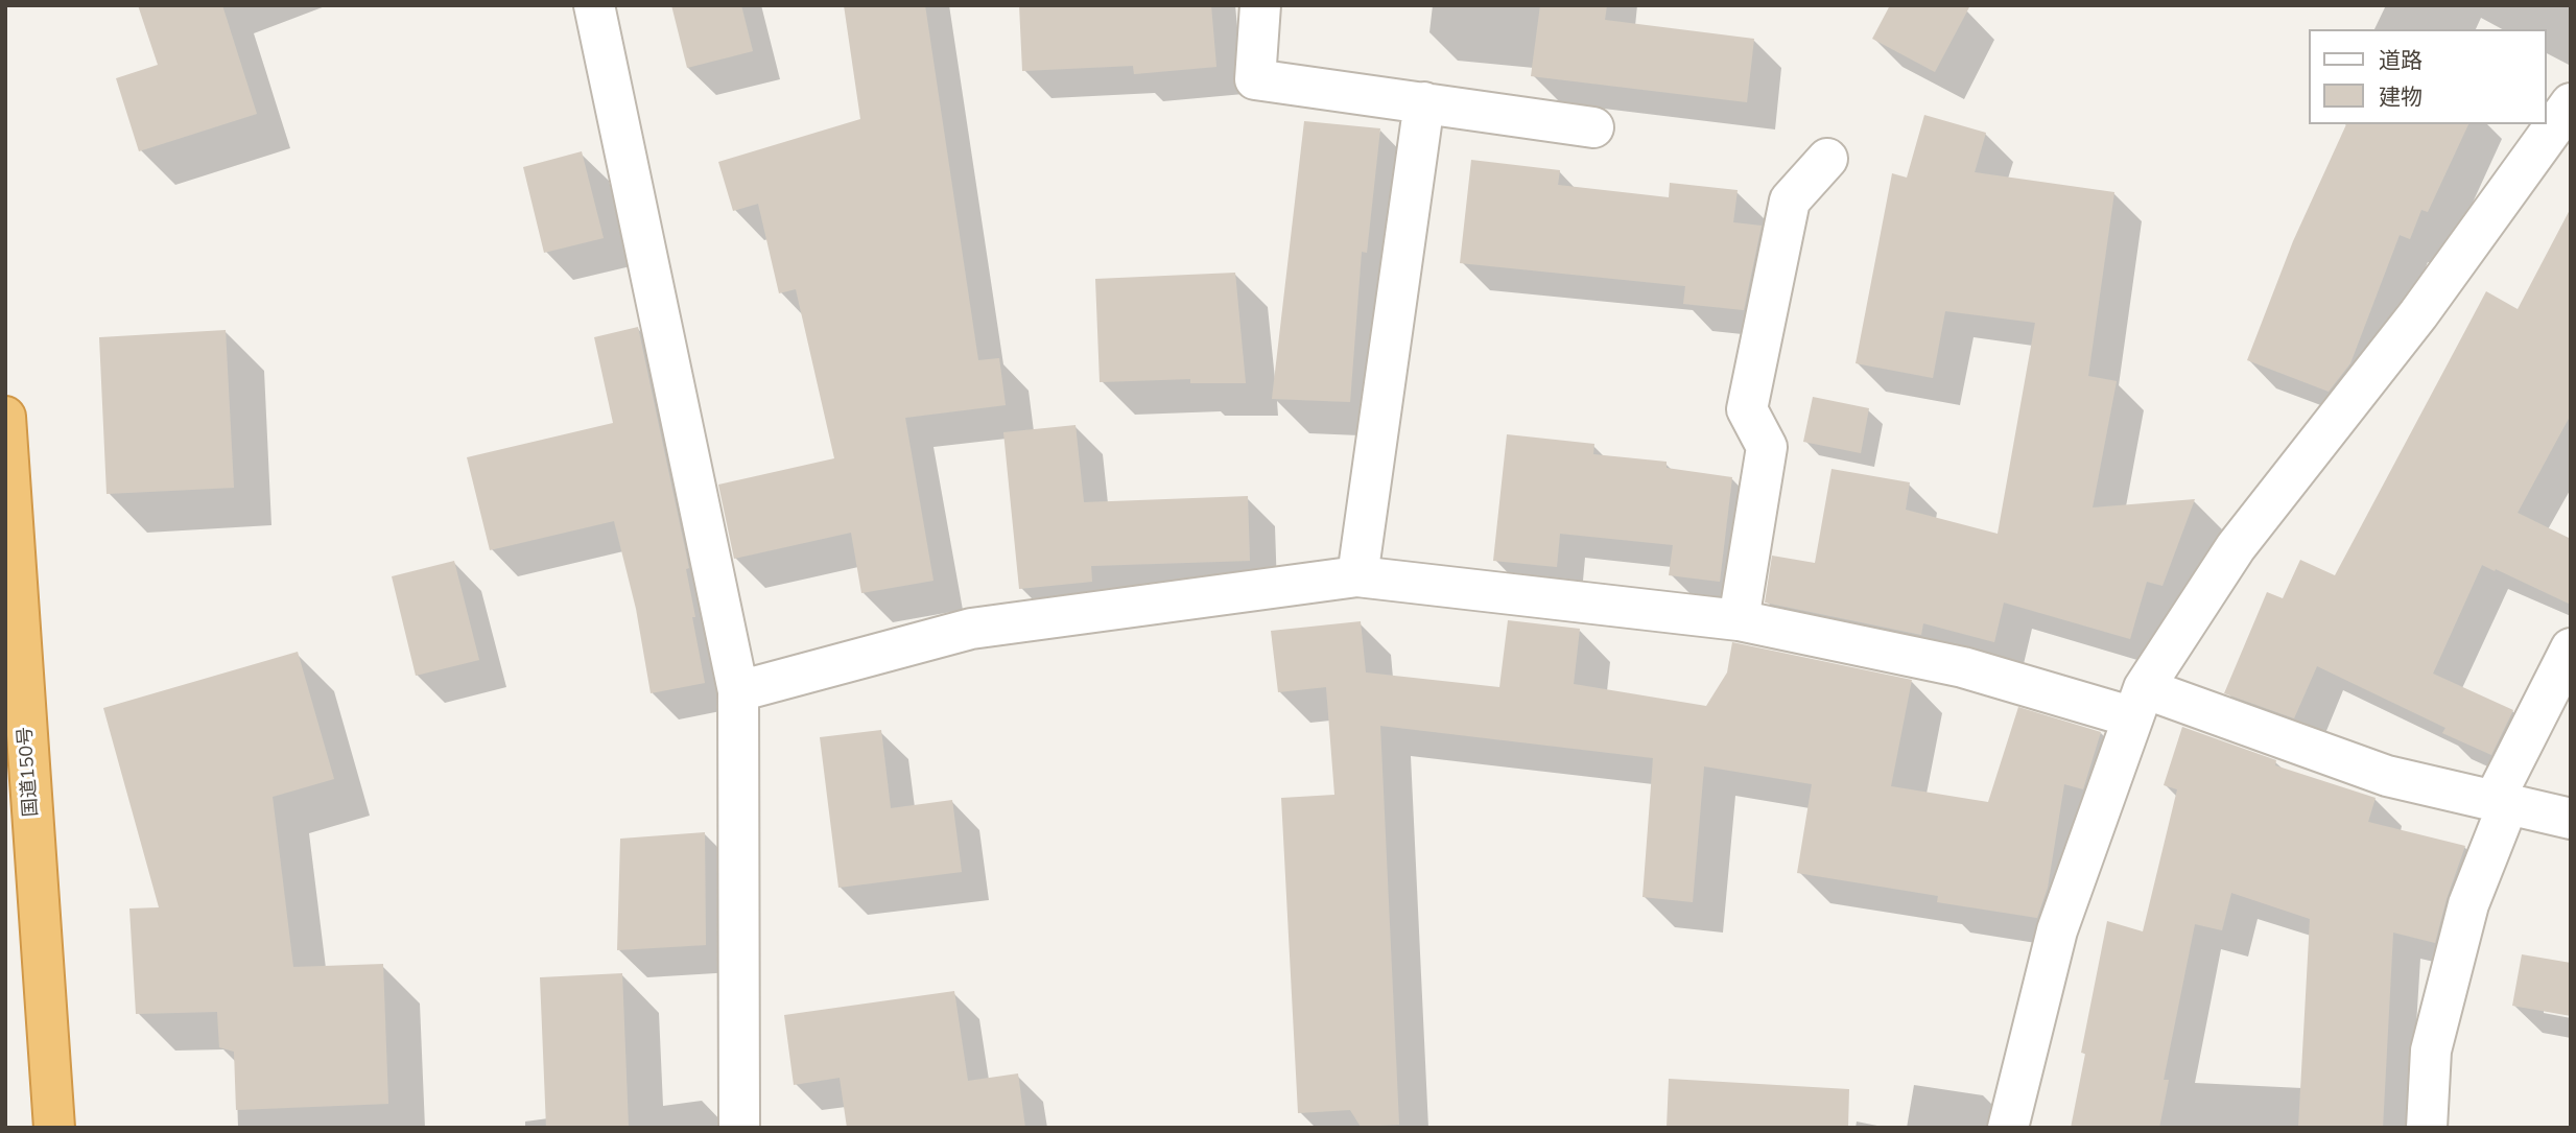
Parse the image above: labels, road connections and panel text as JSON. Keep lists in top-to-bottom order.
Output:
{
  "streets": {
    "highway": ["国道150号"]
  },
  "legend": ["道路", "建物"]
}
